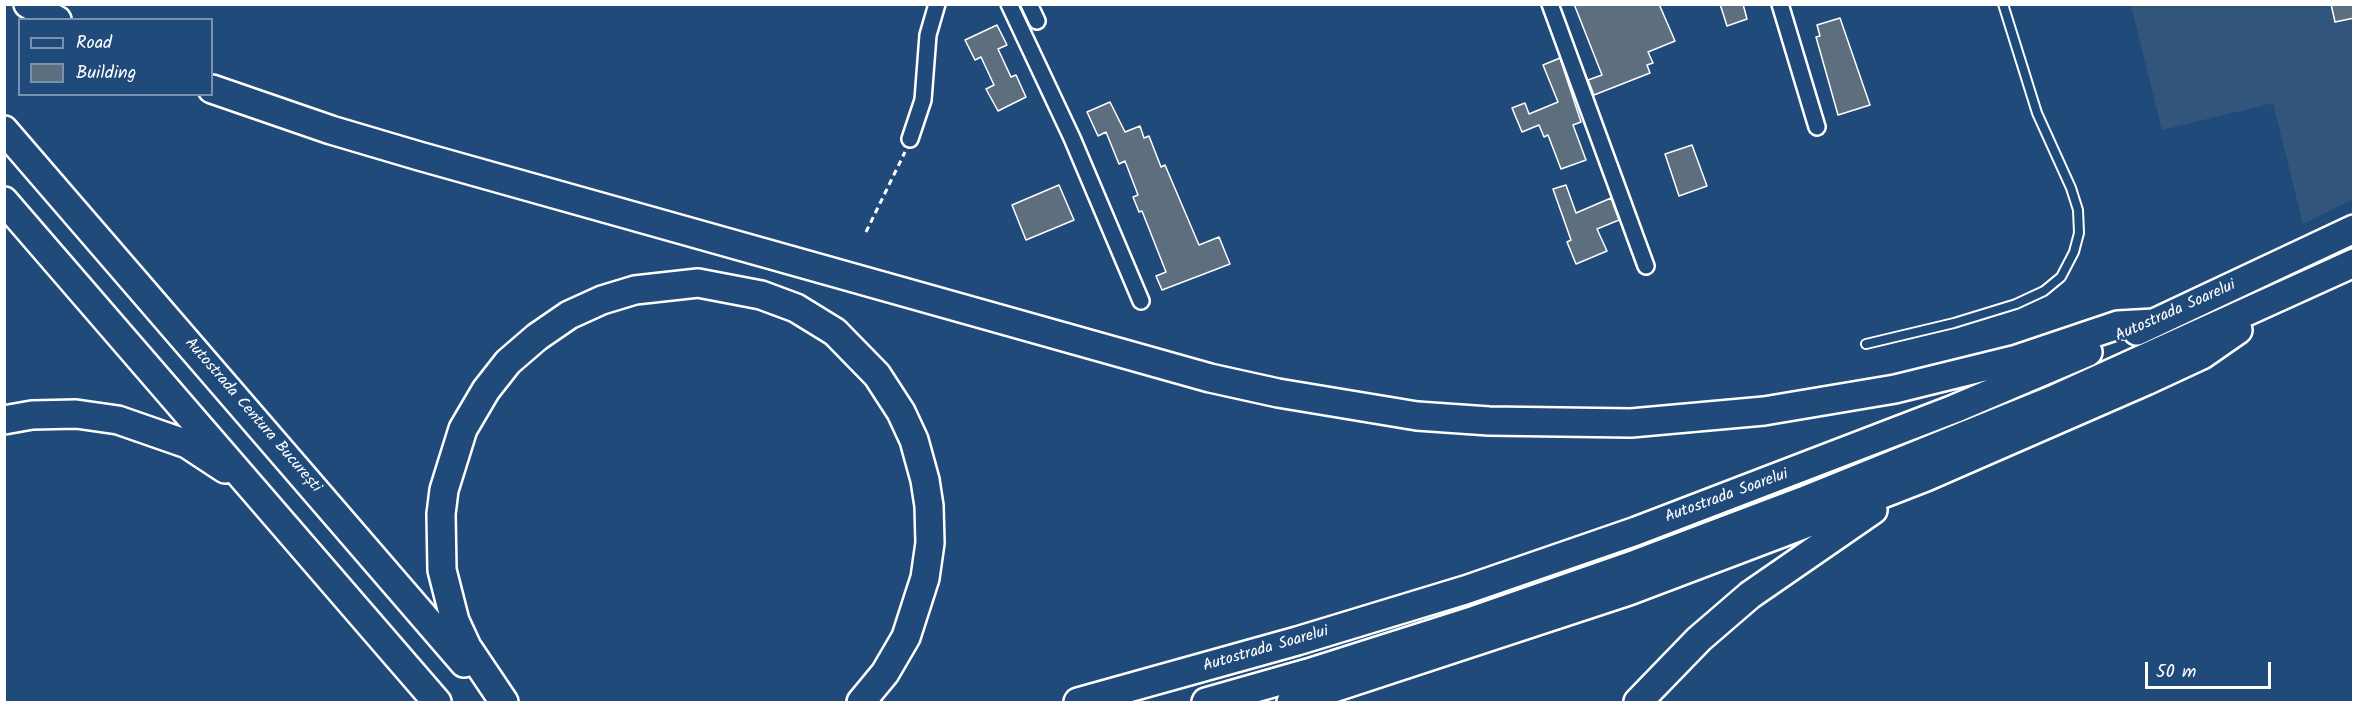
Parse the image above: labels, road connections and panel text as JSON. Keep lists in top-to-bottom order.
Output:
{
  "streets": {
    "highway": ["Autostrada Soarelui", "Autostrada Centura București"]
  },
  "legend": ["Road", "Building"],
  "scale_bar": "50 m"
}
